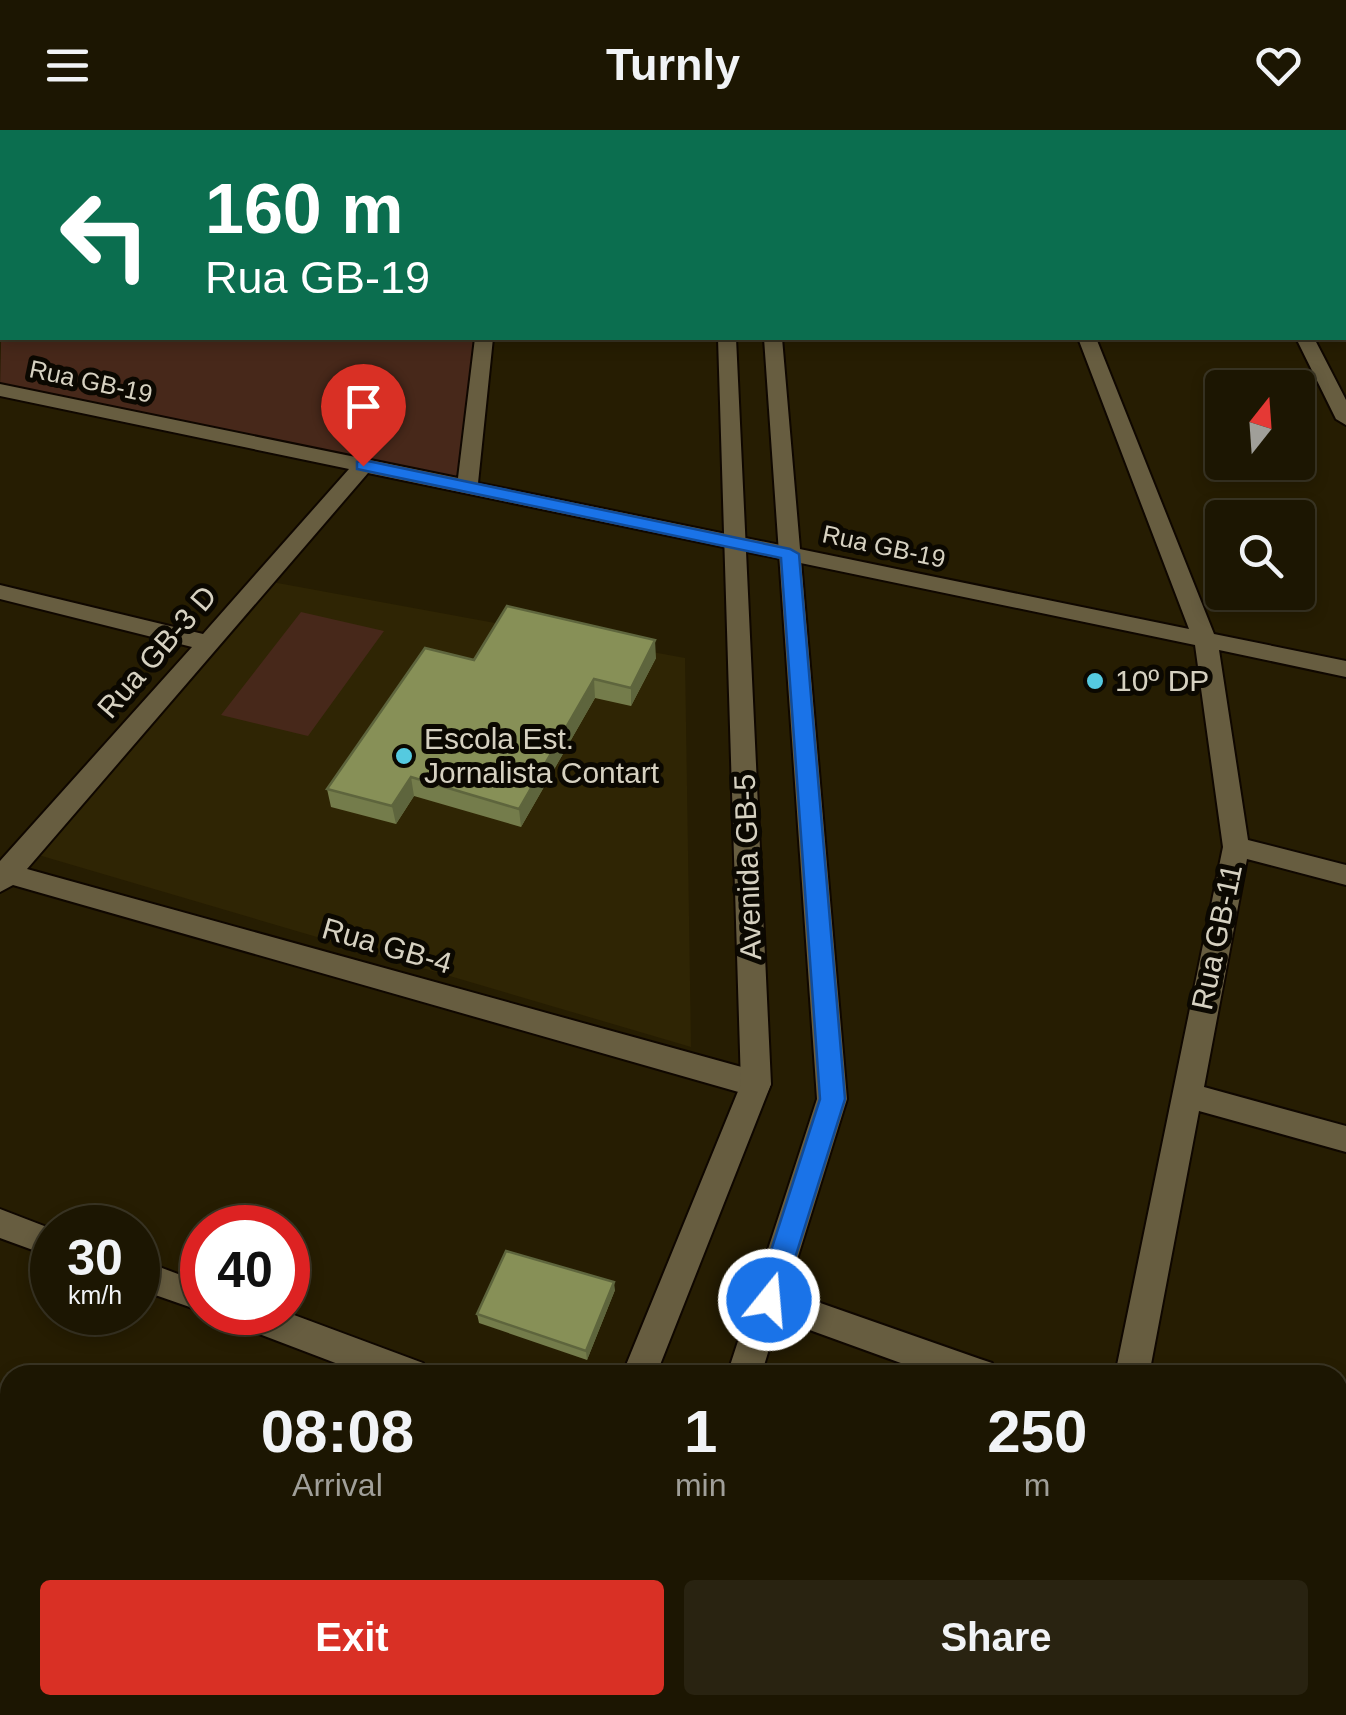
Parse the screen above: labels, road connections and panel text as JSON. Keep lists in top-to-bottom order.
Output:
{
  "streets": {
    "street": [
      "Rua GB-19",
      "Rua GB-3 D",
      "Avenida GB-5",
      "Rua GB-11",
      "Rua GB-4"
    ]
  },
  "crossings": [
    ["Rua GB-19", "Rua GB-3 D"],
    ["Rua GB-19", "Avenida GB-5"],
    ["Rua GB-19", "Rua GB-11"],
    ["Rua GB-3 D", "Rua GB-4"],
    ["Avenida GB-5", "Rua GB-4"]
  ],
  "places": ["10º DP", "Escola Est. Jornalista Contart"],
  "north": "top",
  "page": {
    "header": "Turnly",
    "turn": ["160 m", "Rua GB-19"],
    "speed": "30 km/h",
    "limit": "40",
    "eta": [
      "08:08",
      "Arrival",
      "1",
      "min",
      "250",
      "m"
    ],
    "buttons": ["Exit", "Share"]
  }
}
